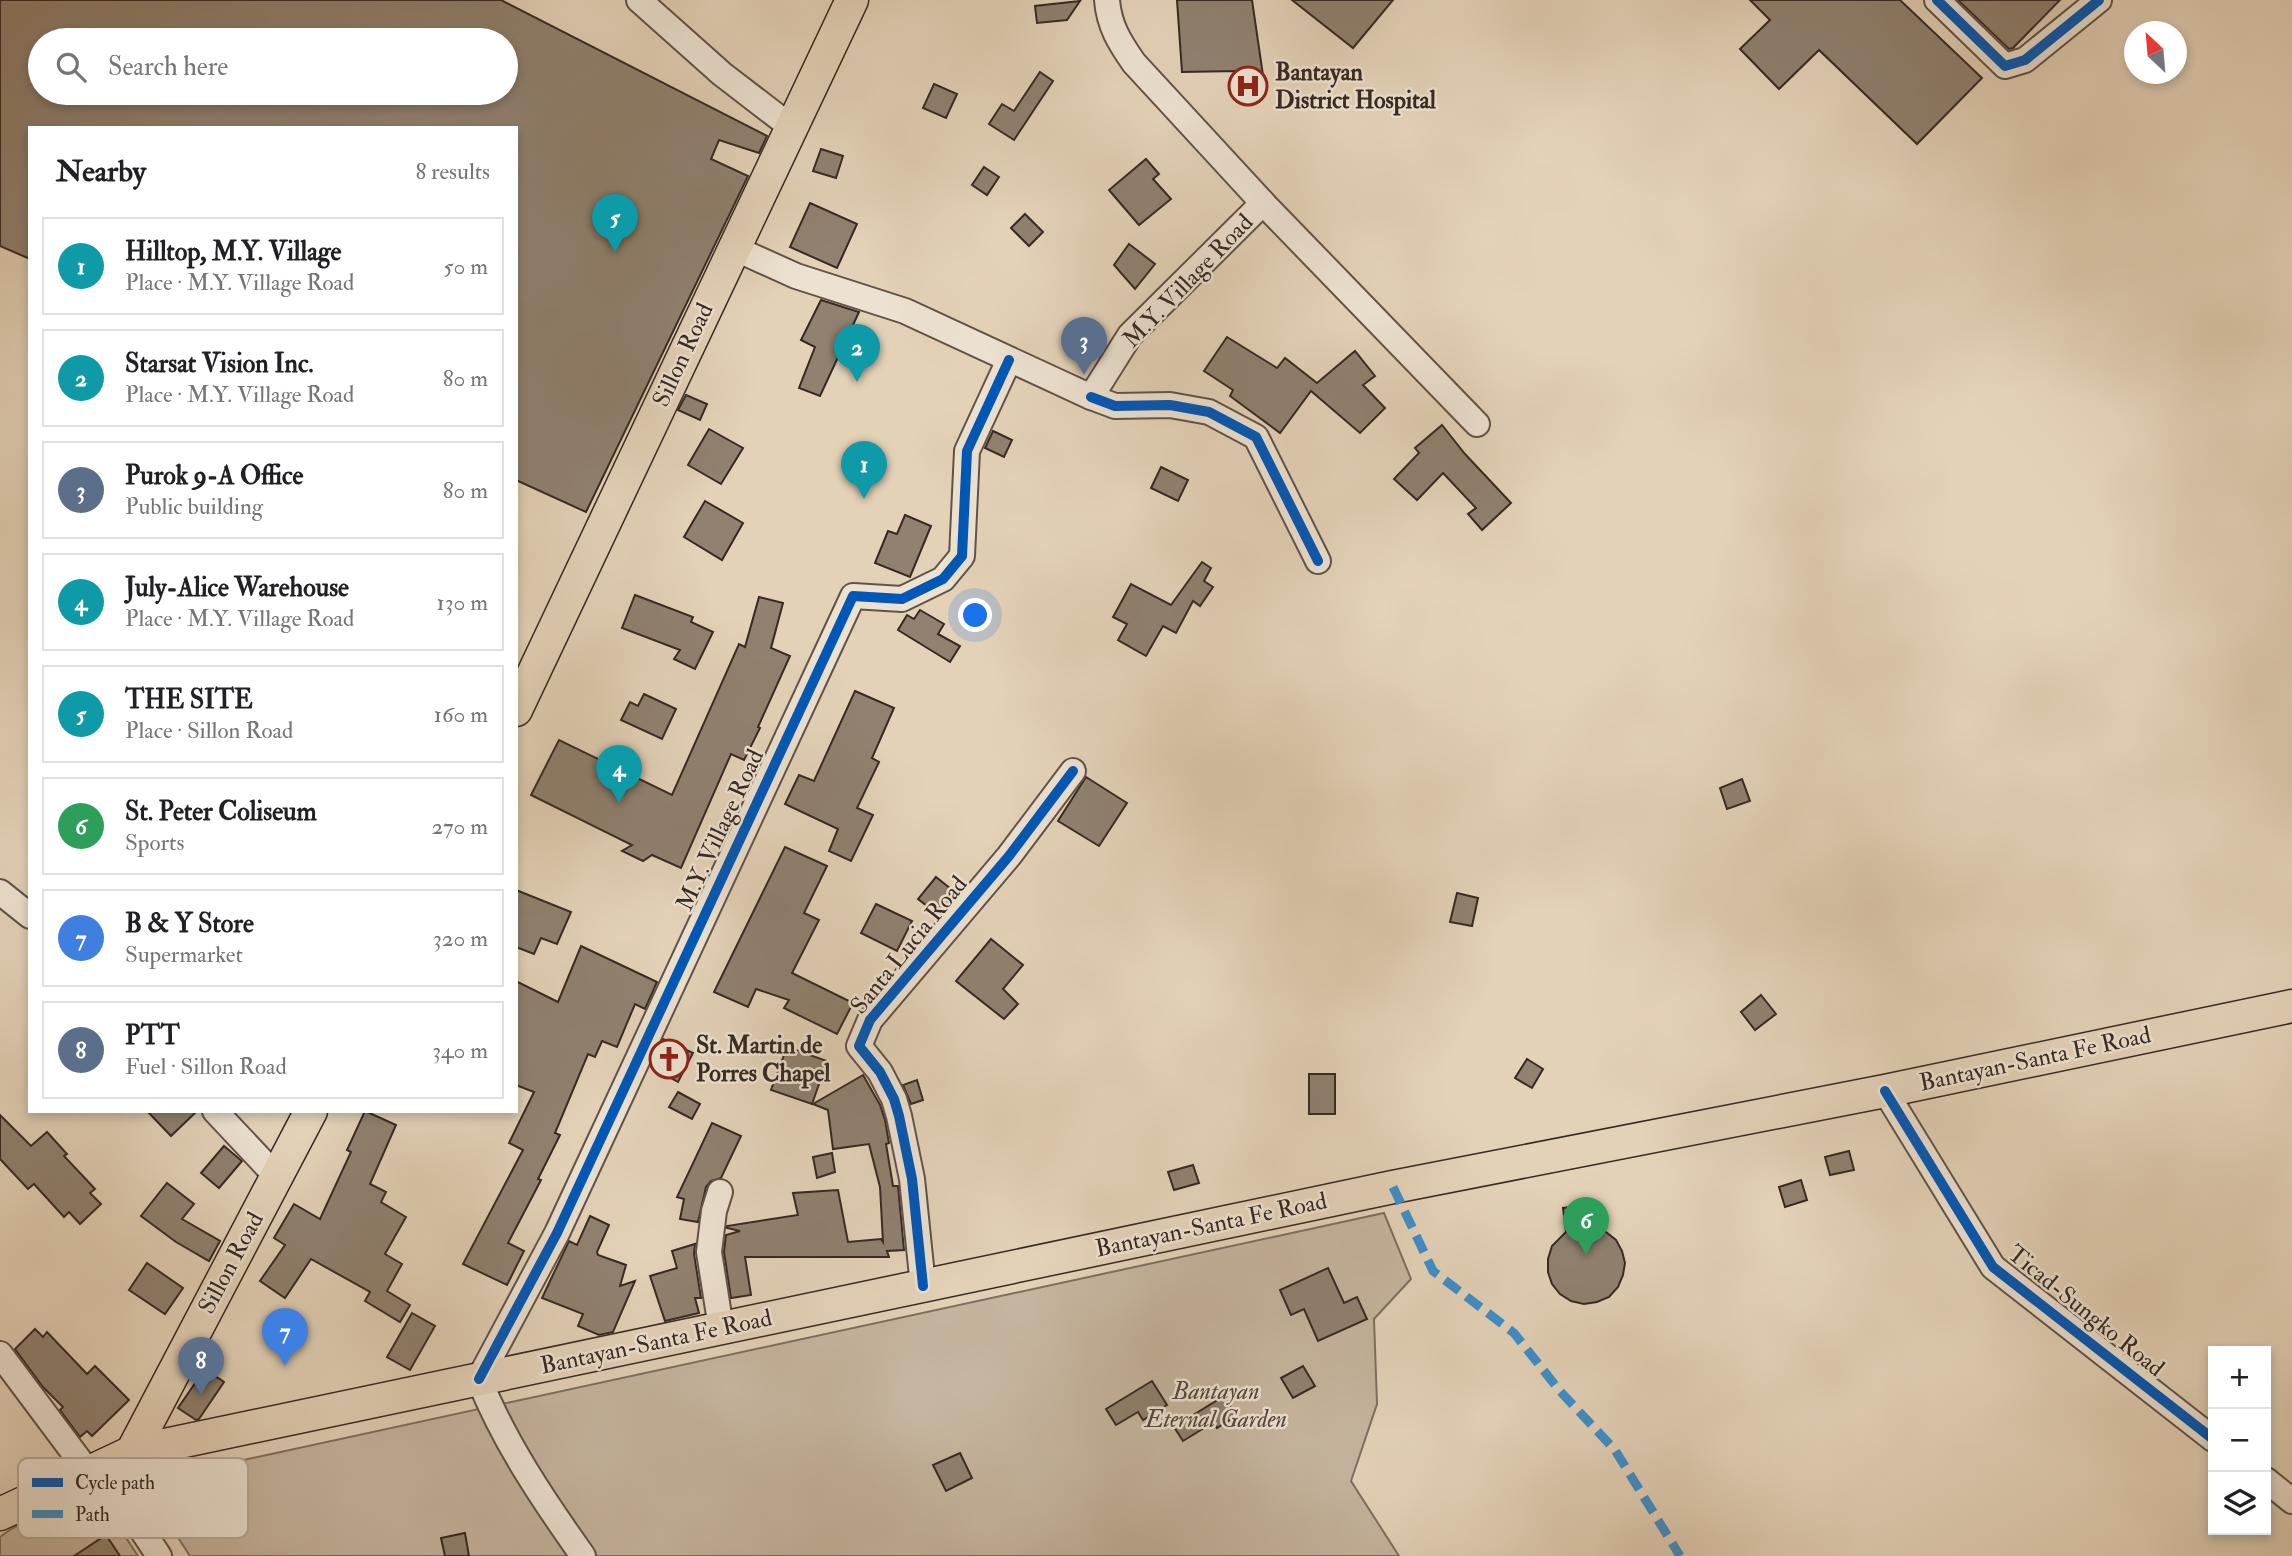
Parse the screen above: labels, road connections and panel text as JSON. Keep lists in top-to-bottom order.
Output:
{
  "streets": {
    "main road": ["Sillon Road", "Bantayan-Santa Fe Road"],
    "street": ["M.Y. Village Road", "Santa Lucia Road", "Ticad-Sungko Road"]
  },
  "crossings": [
    ["M.Y. Village Road", "Bantayan-Santa Fe Road"],
    ["Sillon Road", "Bantayan-Santa Fe Road"],
    ["Santa Lucia Road", "Bantayan-Santa Fe Road"],
    ["Bantayan-Santa Fe Road", "Ticad-Sungko Road"]
  ],
  "parks": ["Bantayan Eternal Garden"],
  "places": {
    "hospital": ["Bantayan District Hospital"],
    "church": ["St. Martin de Porres Chapel"]
  },
  "legend": ["Cycle path", "Path"],
  "north": "top left",
  "page": {
    "search": "Search here",
    "heading": ["Nearby", "8 results"],
    "pins": [
      "5",
      "3",
      "2",
      "1",
      "4",
      "6",
      "7",
      "8"
    ],
    "list": [
      {
        "mark": "1",
        "name": "Hilltop, M.Y. Village",
        "note": "Place · M.Y. Village Road",
        "value": "50 m"
      },
      {
        "mark": "2",
        "name": "Starsat Vision Inc.",
        "note": "Place · M.Y. Village Road",
        "value": "80 m"
      },
      {
        "mark": "3",
        "name": "Purok 9-A Office",
        "note": "Public building",
        "value": "80 m"
      },
      {
        "mark": "4",
        "name": "July-Alice Warehouse",
        "note": "Place · M.Y. Village Road",
        "value": "130 m"
      },
      {
        "mark": "5",
        "name": "THE SITE",
        "note": "Place · Sillon Road",
        "value": "160 m"
      },
      {
        "mark": "6",
        "name": "St. Peter Coliseum",
        "note": "Sports",
        "value": "270 m"
      },
      {
        "mark": "7",
        "name": "B & Y Store",
        "note": "Supermarket",
        "value": "320 m"
      },
      {
        "mark": "8",
        "name": "PTT",
        "note": "Fuel · Sillon Road",
        "value": "340 m"
      }
    ],
    "map_buttons": ["+", "−"]
  }
}
